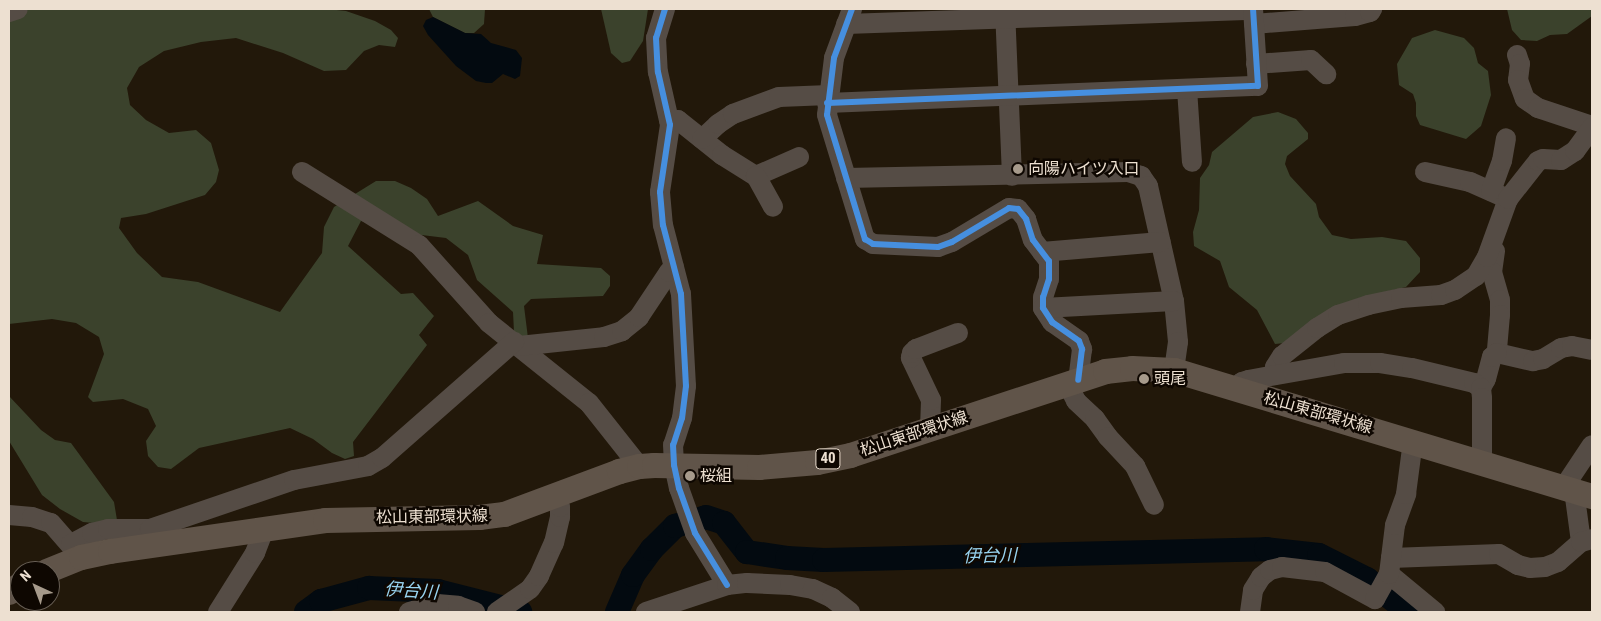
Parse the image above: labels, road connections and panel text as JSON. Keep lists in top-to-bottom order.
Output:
{
  "streets": {
    "main road": ["松山東部環状線", "40"]
  },
  "water": ["伊台川"],
  "places": ["向陽ハイツ入口", "頭尾", "桜組"],
  "north": "top left"
}
